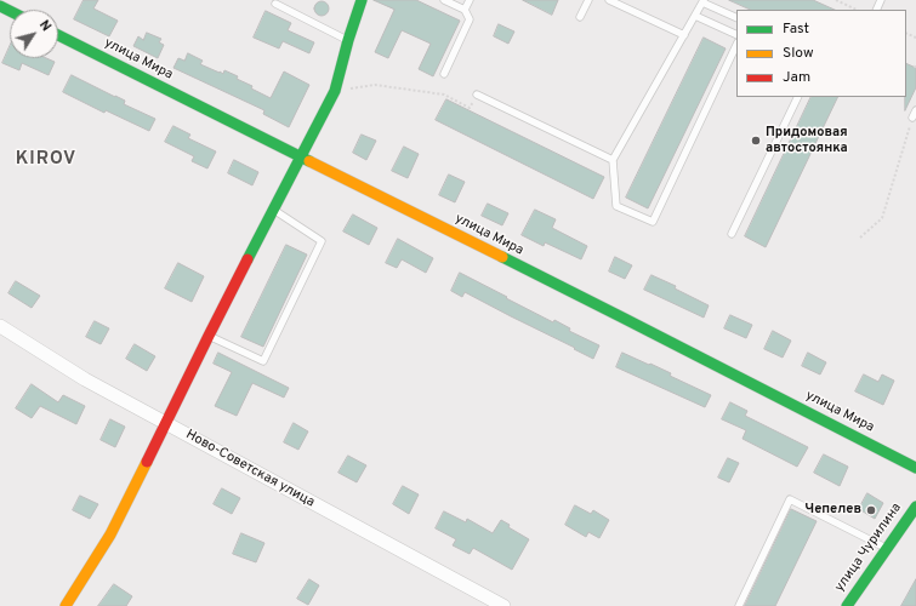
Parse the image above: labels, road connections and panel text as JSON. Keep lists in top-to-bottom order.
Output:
{
  "streets": {
    "street": ["улица Мира", "Ново-Советская улица", "улица Чурилина"]
  },
  "districts": ["KIROV"],
  "places": ["Придомовая автостоянка", "Чепелев"],
  "legend": ["Fast", "Slow", "Jam"],
  "north": "top right"
}
